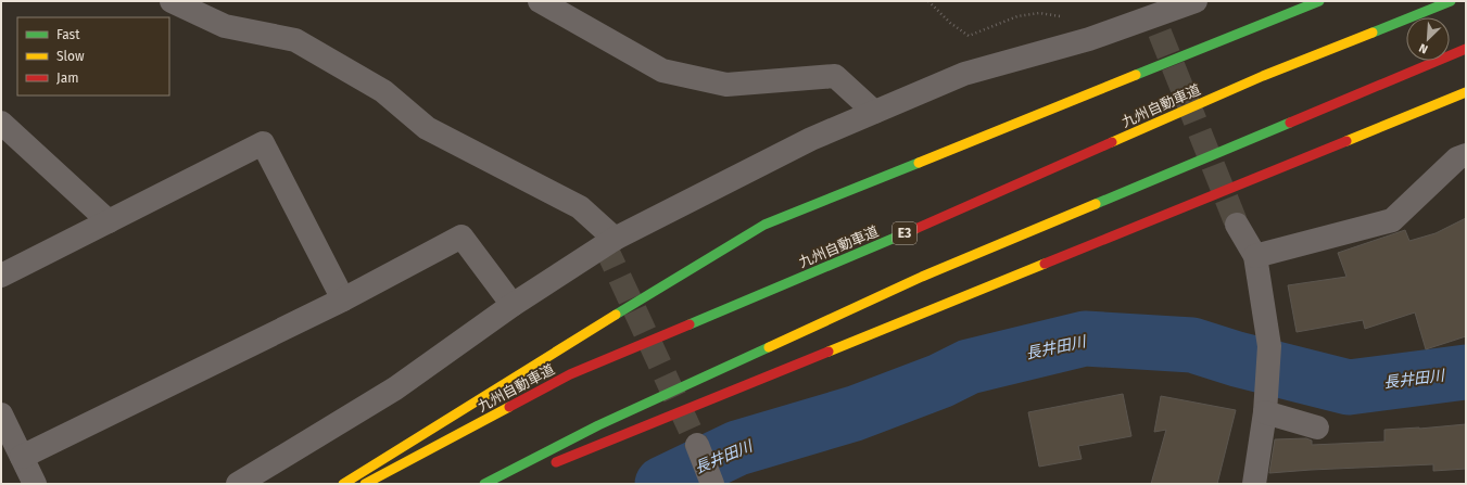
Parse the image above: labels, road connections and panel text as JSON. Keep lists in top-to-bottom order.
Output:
{
  "streets": {
    "highway": ["九州自動車道", "E3"]
  },
  "water": ["長井田川"],
  "legend": ["Fast", "Slow", "Jam"],
  "north": "bottom left"
}
